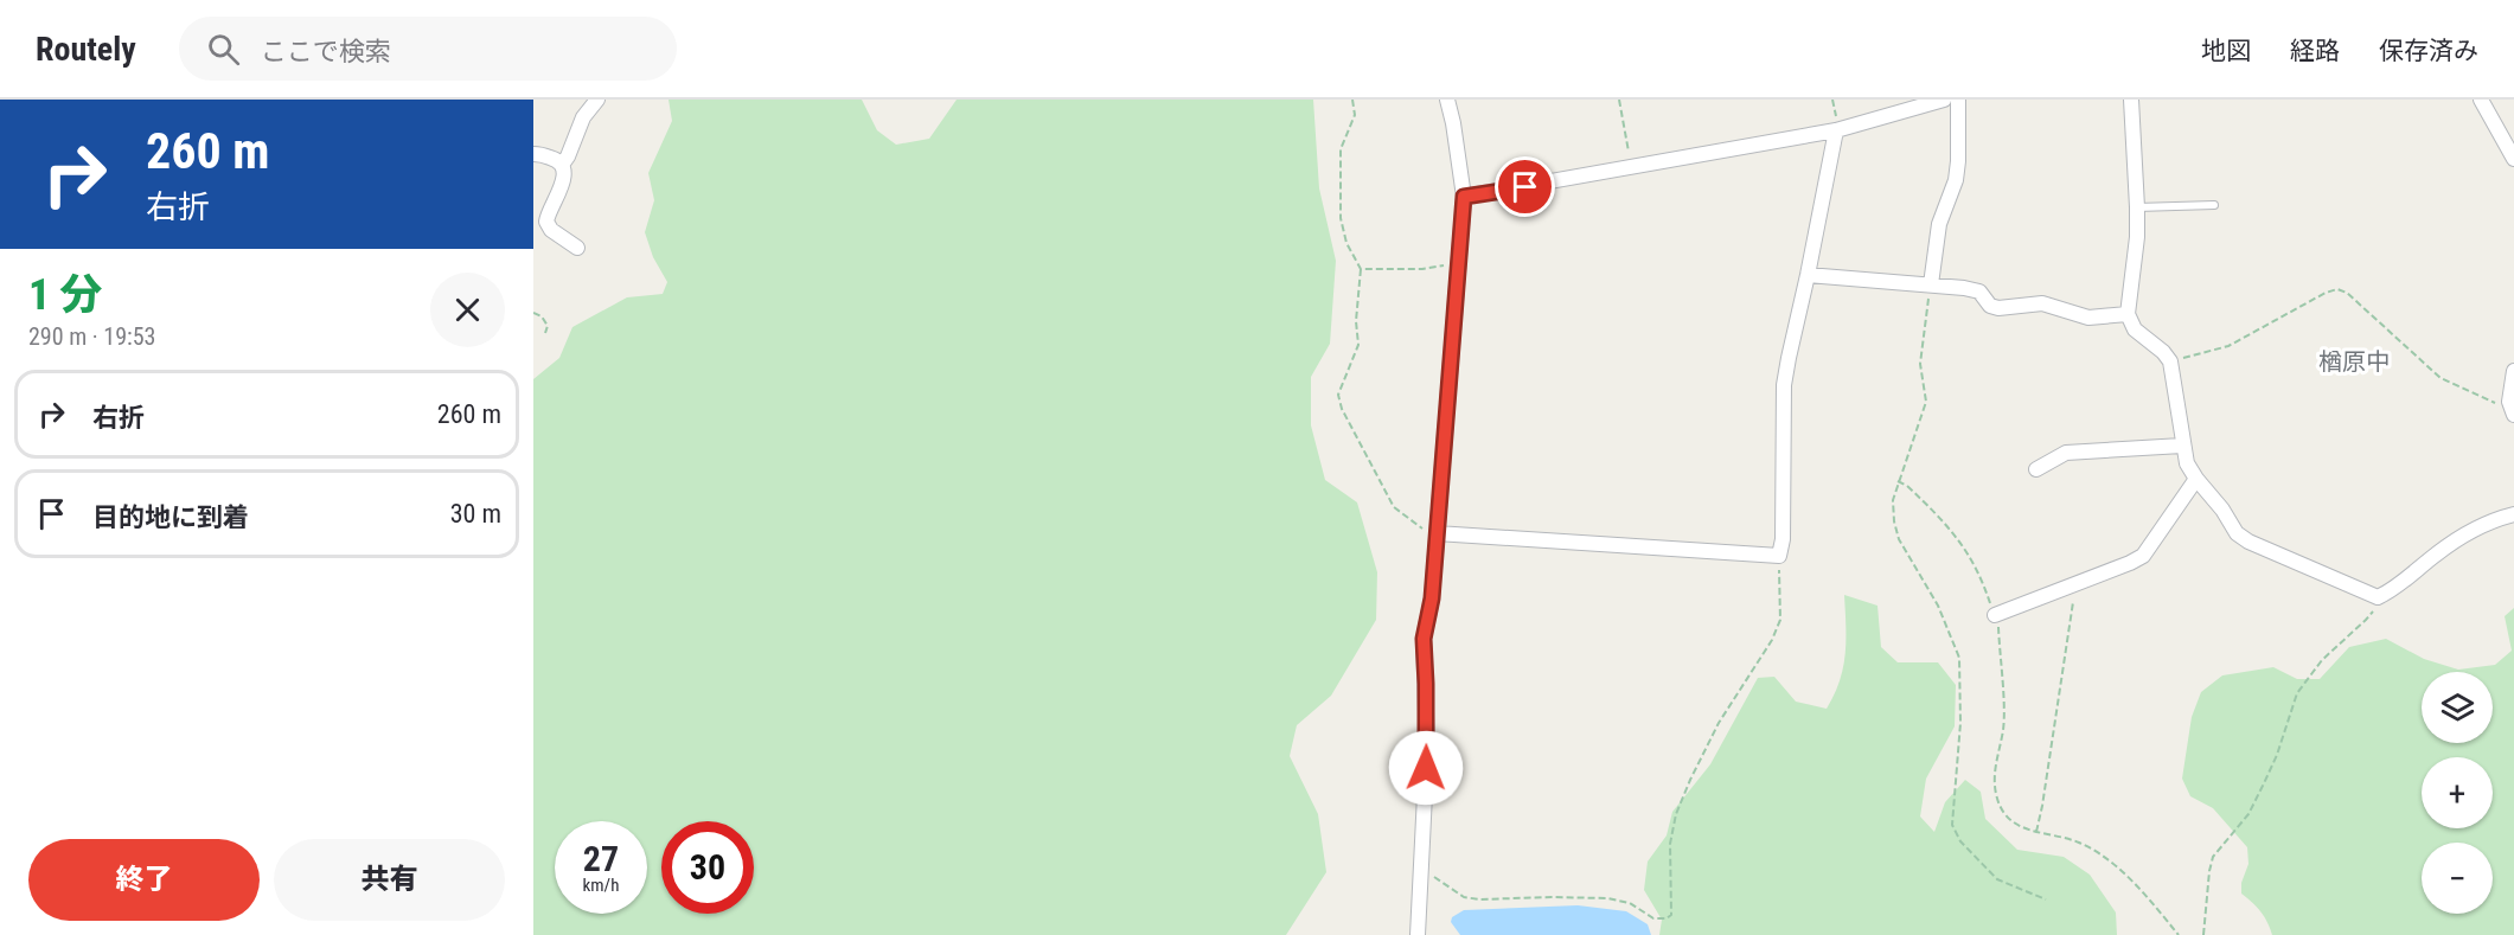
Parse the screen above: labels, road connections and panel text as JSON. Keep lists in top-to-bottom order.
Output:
{
  "districts": ["楢原中"],
  "page": {
    "header": "Routely",
    "search": "ここで検索",
    "nav": ["地図", "経路", "保存済み"],
    "turn": ["260 m", "右折"],
    "heading": ["1 分", "290 m · 19:53"],
    "list": [
      {
        "name": "右折",
        "value": "260 m"
      },
      {
        "name": "目的地に到着",
        "value": "30 m"
      }
    ],
    "map_buttons": ["+", "−"],
    "speed": "27 km/h",
    "limit": "30",
    "buttons": ["終了", "共有"]
  }
}
